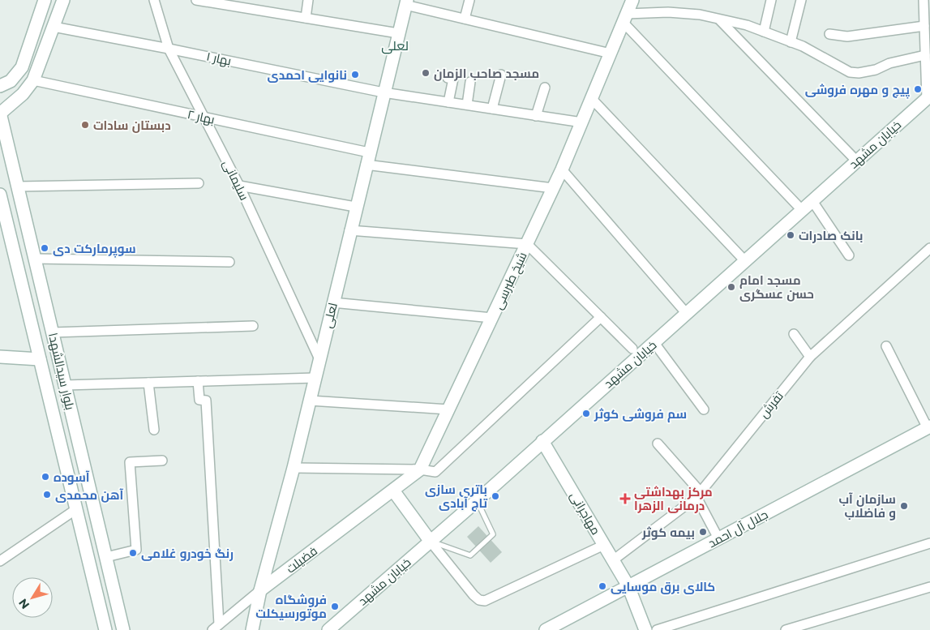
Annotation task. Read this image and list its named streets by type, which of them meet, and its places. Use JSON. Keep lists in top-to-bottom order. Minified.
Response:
{"streets":{"street":["بهار ۱","بهار ۲","خیابان مشهد","سلیمانی","شیخ طبرسی","لعلی","بلوار سیدالشهدا","تفرش","مهاجرانی","جلال آل احمد","فضیلت"]},"crossings":[["بهار ۱","سلیمانی"],["بهار ۱","شیخ طبرسی"],["بهار ۱","لعلی"],["بهار ۲","سلیمانی"],["بهار ۲","شیخ طبرسی"],["بهار ۲","لعلی"],["خیابان مشهد","مهاجرانی"],["سلیمانی","لعلی"],["شیخ طبرسی","فضیلت"],["لعلی","فضیلت"],["تفرش","مهاجرانی"],["مهاجرانی","جلال آل احمد"]],"districts":["لعلی"],"places":{"other":["مسجد صاحب الزمان","نانوایی احمدی","پیچ و مهره فروشی","دبستان سادات","بانک صادرات","سوپرمارکت دی","مسجد امام حسن عسگری","سم فروشی کوثر","آسوده","آهن محمدی","باتری سازی تاج آبادی","سازمان آب و فاضلاب","بیمه کوثر","رنگ خودرو غلامی","کالای برق موسایی","فروشگاه موتورسیکلت"],"health":["مرکز بهداشتی درمانی الزهرا"]},"north":"bottom left"}
